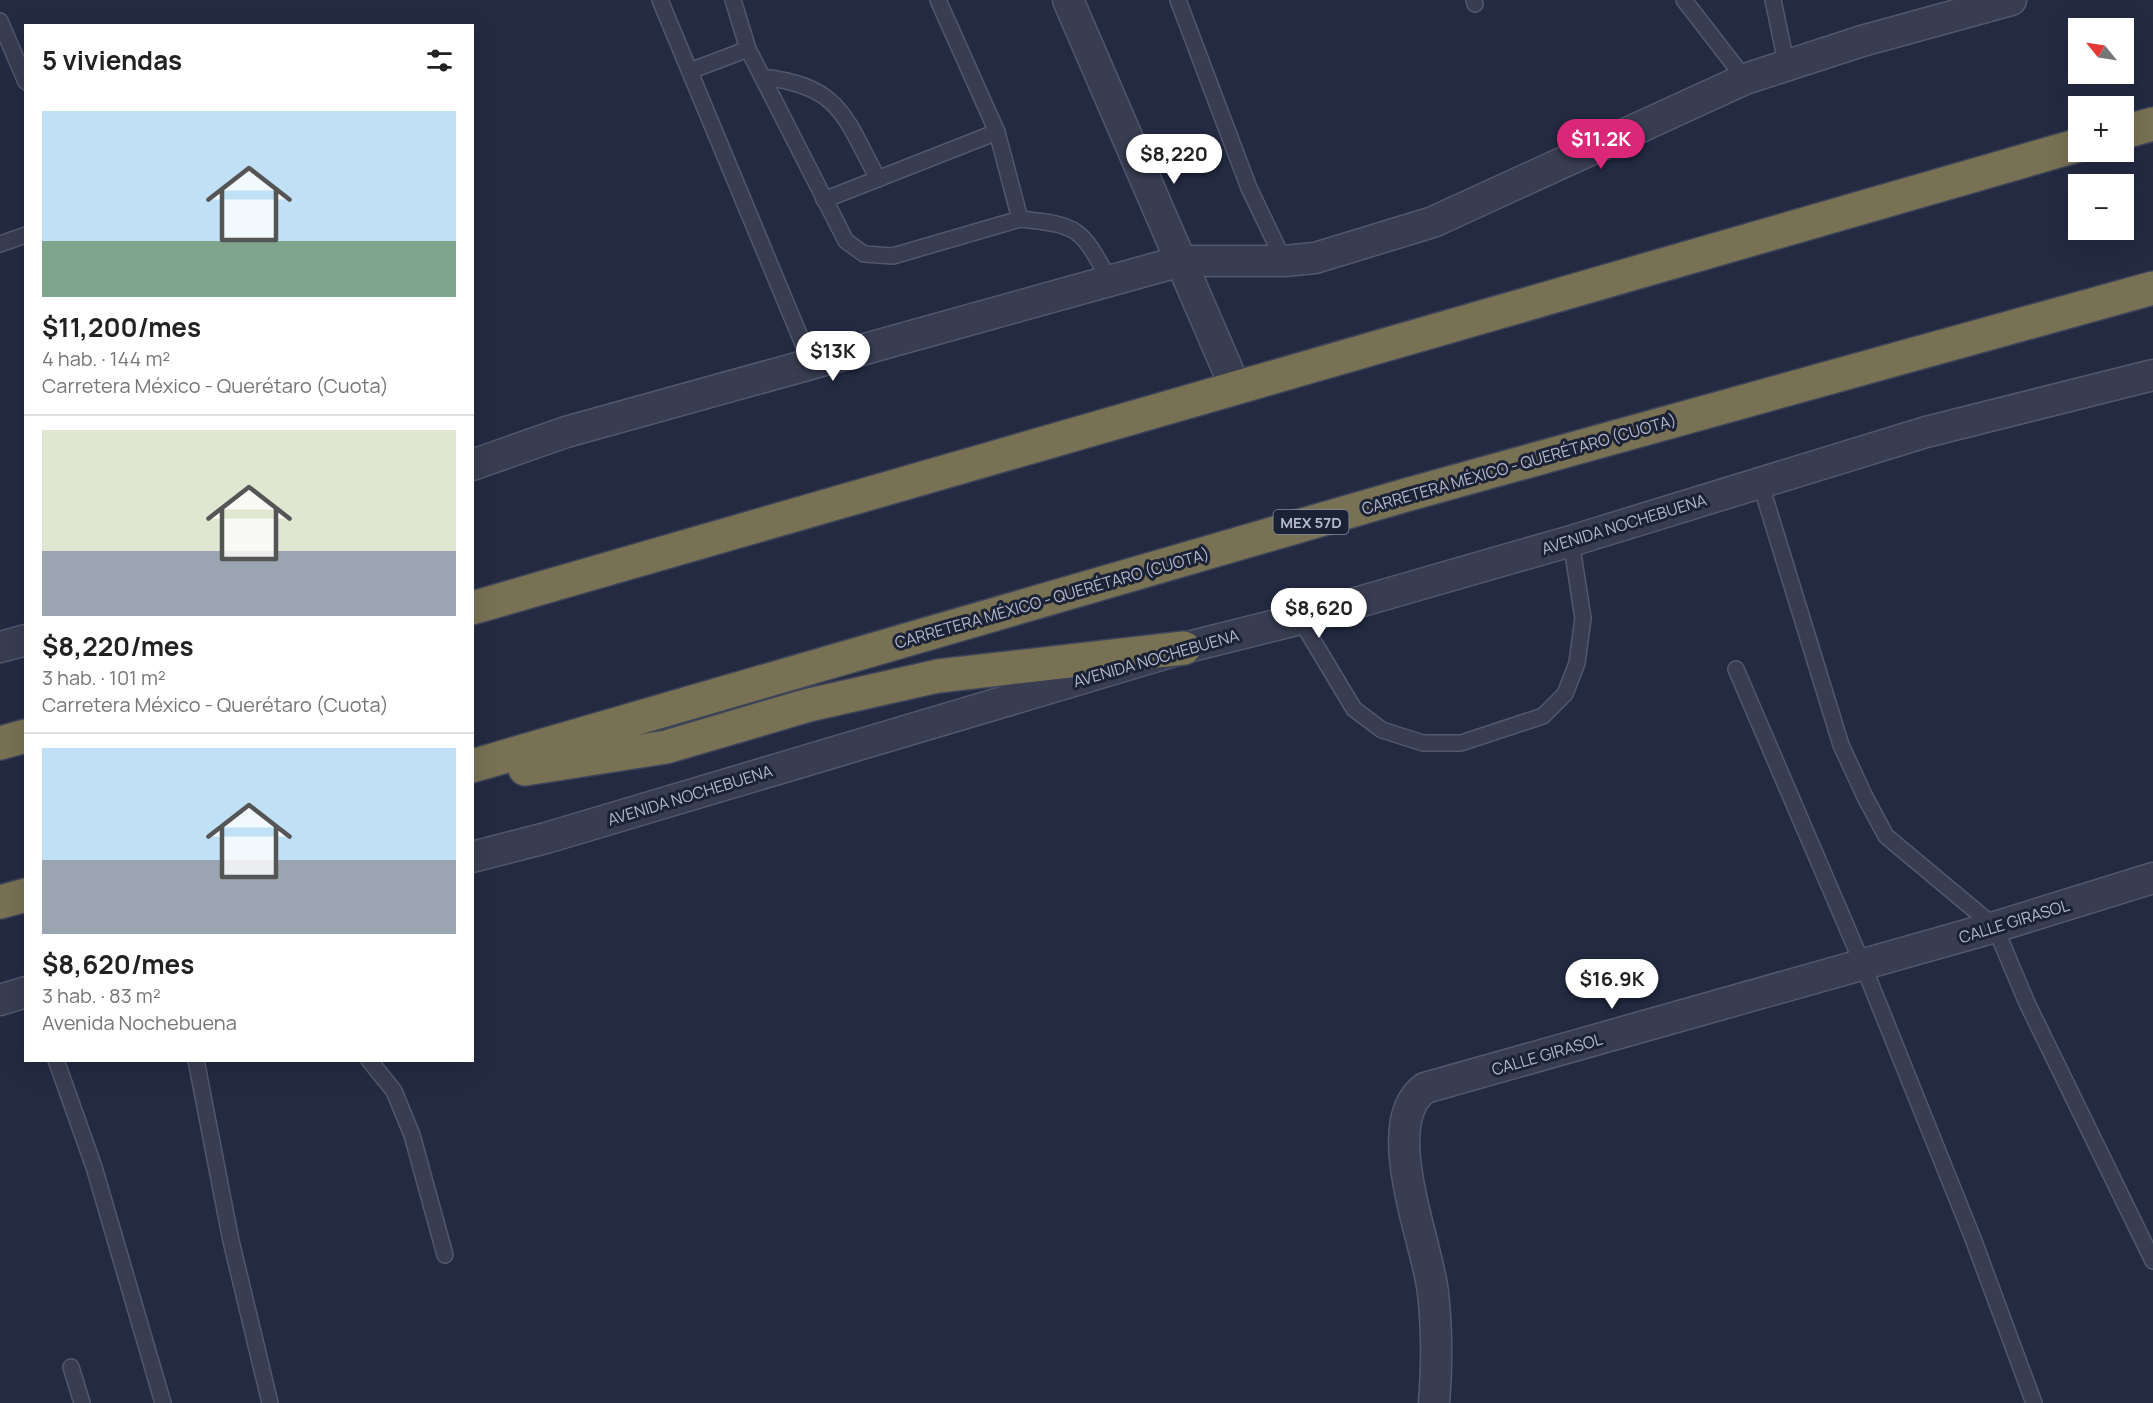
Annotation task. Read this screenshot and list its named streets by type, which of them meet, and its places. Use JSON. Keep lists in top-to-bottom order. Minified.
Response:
{"streets":{"highway":["CARRETERA MÉXICO - QUERÉTARO (CUOTA)","MEX 57D"],"street":["AVENIDA NOCHEBUENA","CALLE GIRASOL"]},"north":"top left","page":{"map_buttons":["+","−"],"heading":"5 viviendas","list":[{"name":"$11,200/mes","note":"4 hab. · 144 m² · Carretera México - Querétaro (Cuota)"},{"name":"$8,220/mes","note":"3 hab. · 101 m² · Carretera México - Querétaro (Cuota)"},{"name":"$8,620/mes","note":"3 hab. · 83 m² · Avenida Nochebuena"}],"price":["$11.2K","$8,220","$13K","$8,620","$16.9K"]}}
